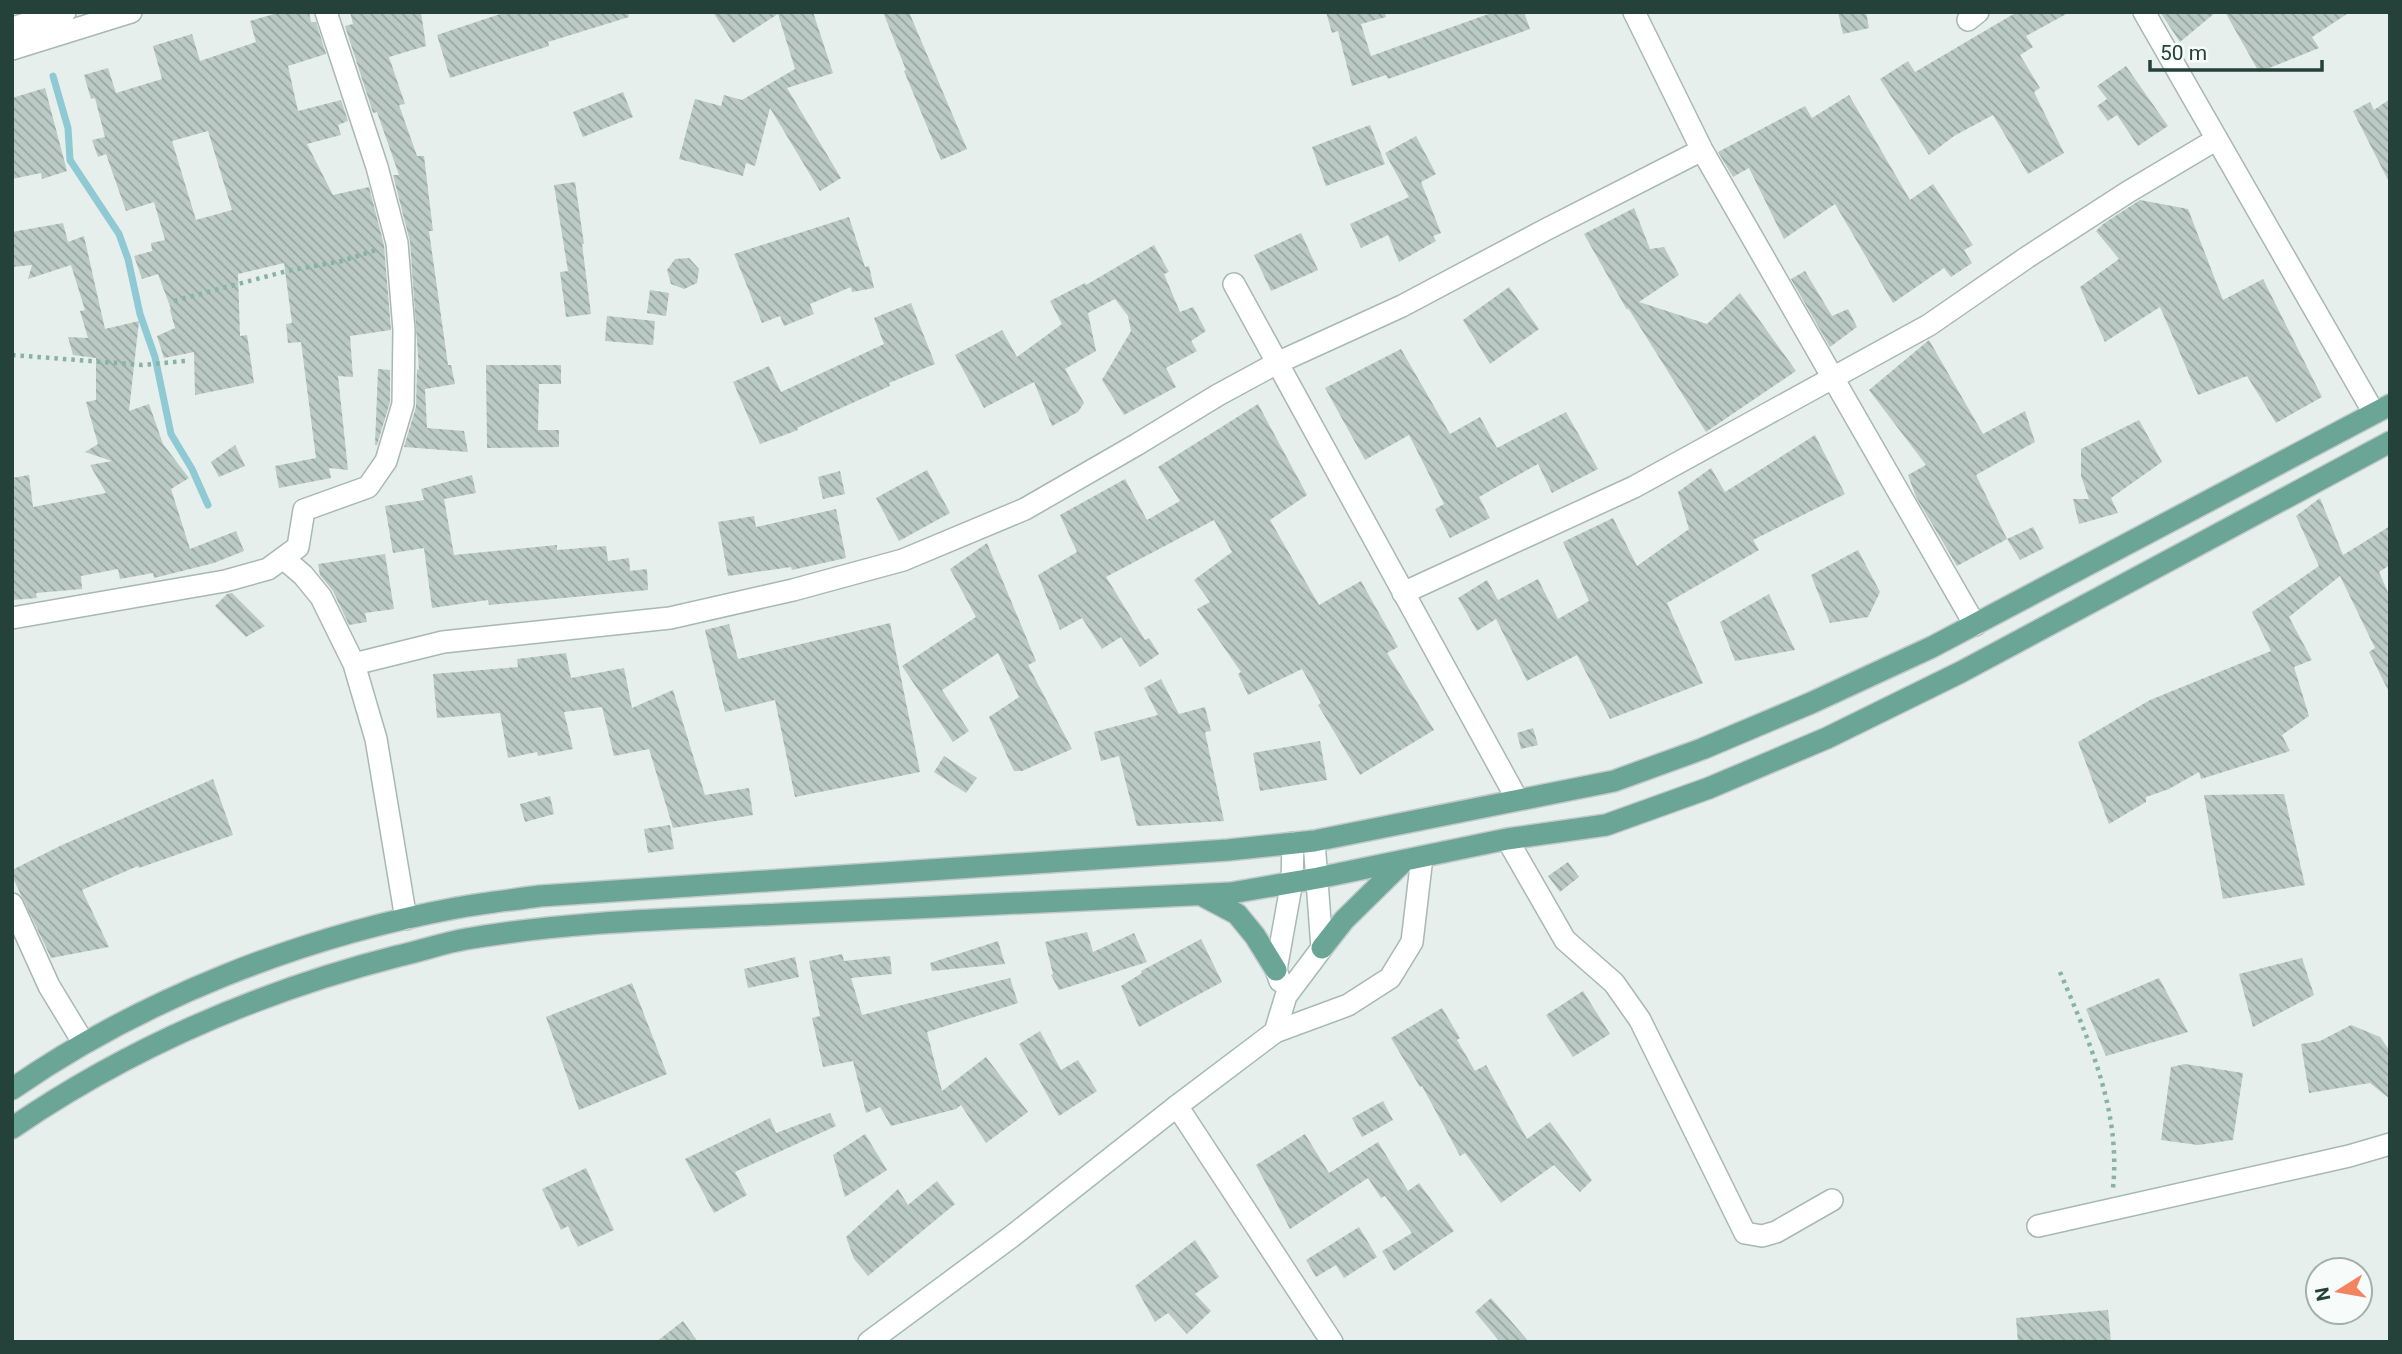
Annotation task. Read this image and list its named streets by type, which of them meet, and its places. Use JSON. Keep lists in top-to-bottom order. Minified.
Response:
{"scale_bar":"50 m","north":"left"}
